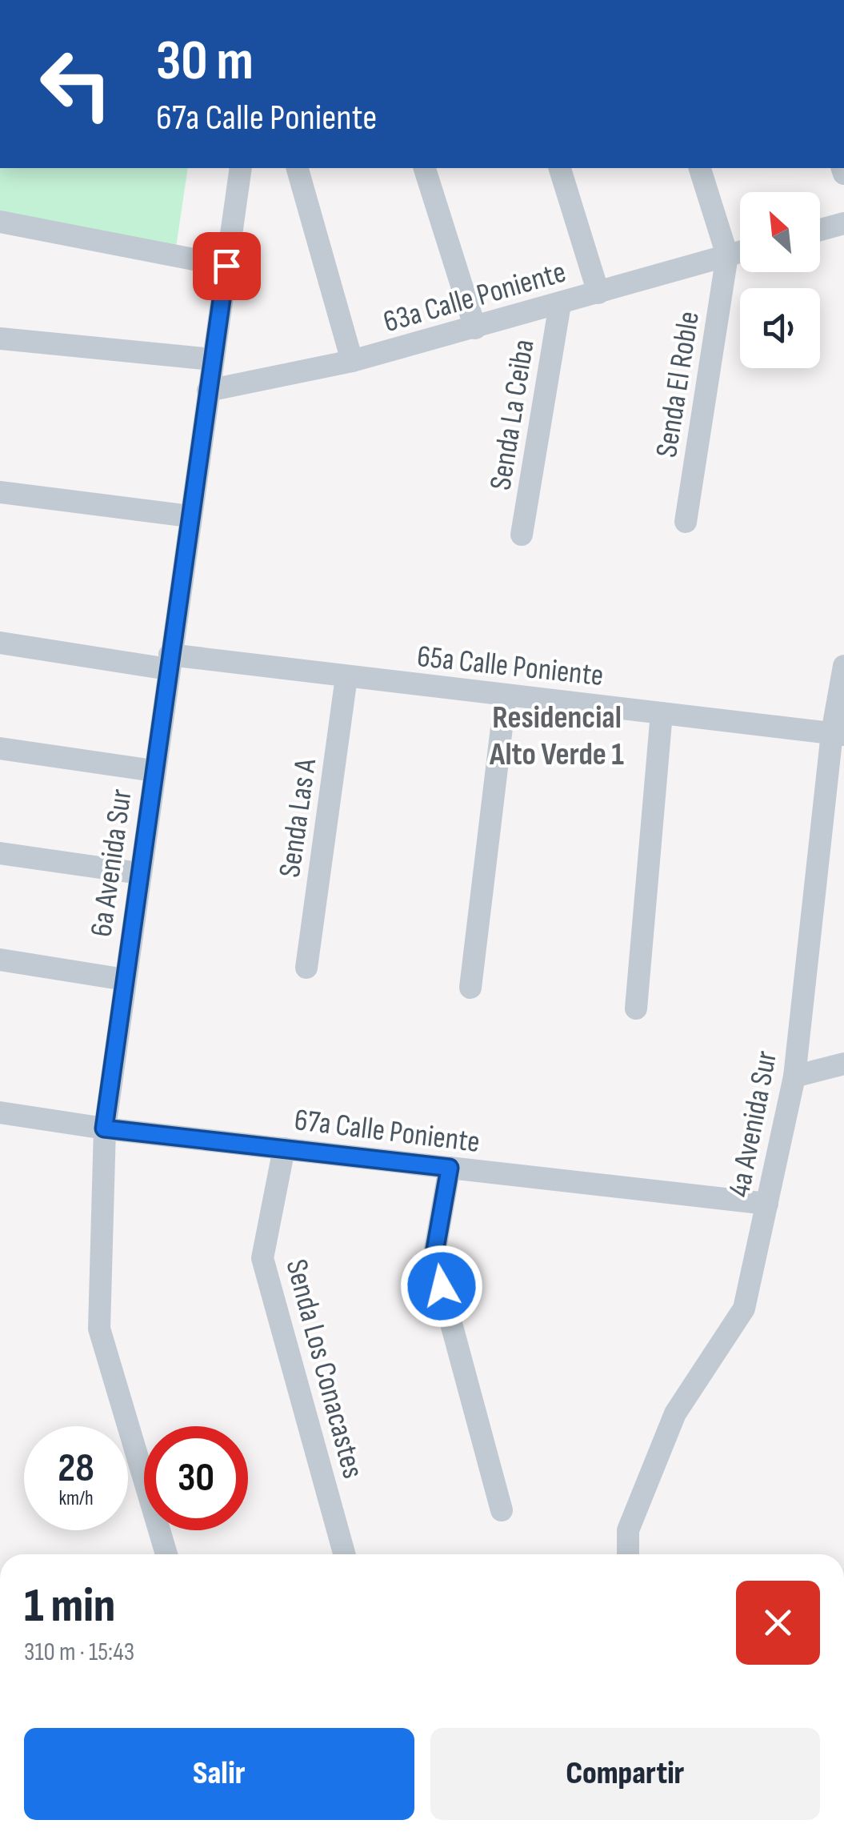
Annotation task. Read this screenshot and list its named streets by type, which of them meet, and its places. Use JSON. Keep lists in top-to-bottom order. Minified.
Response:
{"streets":{"street":["63a Calle Poniente","Senda El Roble","Senda La Ceiba","65a Calle Poniente","Senda Las A","6a Avenida Sur","4a Avenida Sur","67a Calle Poniente","Senda Los Conacastes"]},"crossings":[["63a Calle Poniente","Senda El Roble"],["63a Calle Poniente","Senda La Ceiba"],["63a Calle Poniente","6a Avenida Sur"],["65a Calle Poniente","Senda Las A"],["65a Calle Poniente","6a Avenida Sur"],["65a Calle Poniente","4a Avenida Sur"],["6a Avenida Sur","67a Calle Poniente"],["4a Avenida Sur","67a Calle Poniente"],["67a Calle Poniente","Senda Los Conacastes"]],"districts":["Residencial Alto Verde 1"],"north":"top left","page":{"turn":["30 m","67a Calle Poniente"],"speed":"28 km/h","limit":"30","heading":["1 min","310 m · 15:43"],"buttons":["Salir","Compartir"]}}
